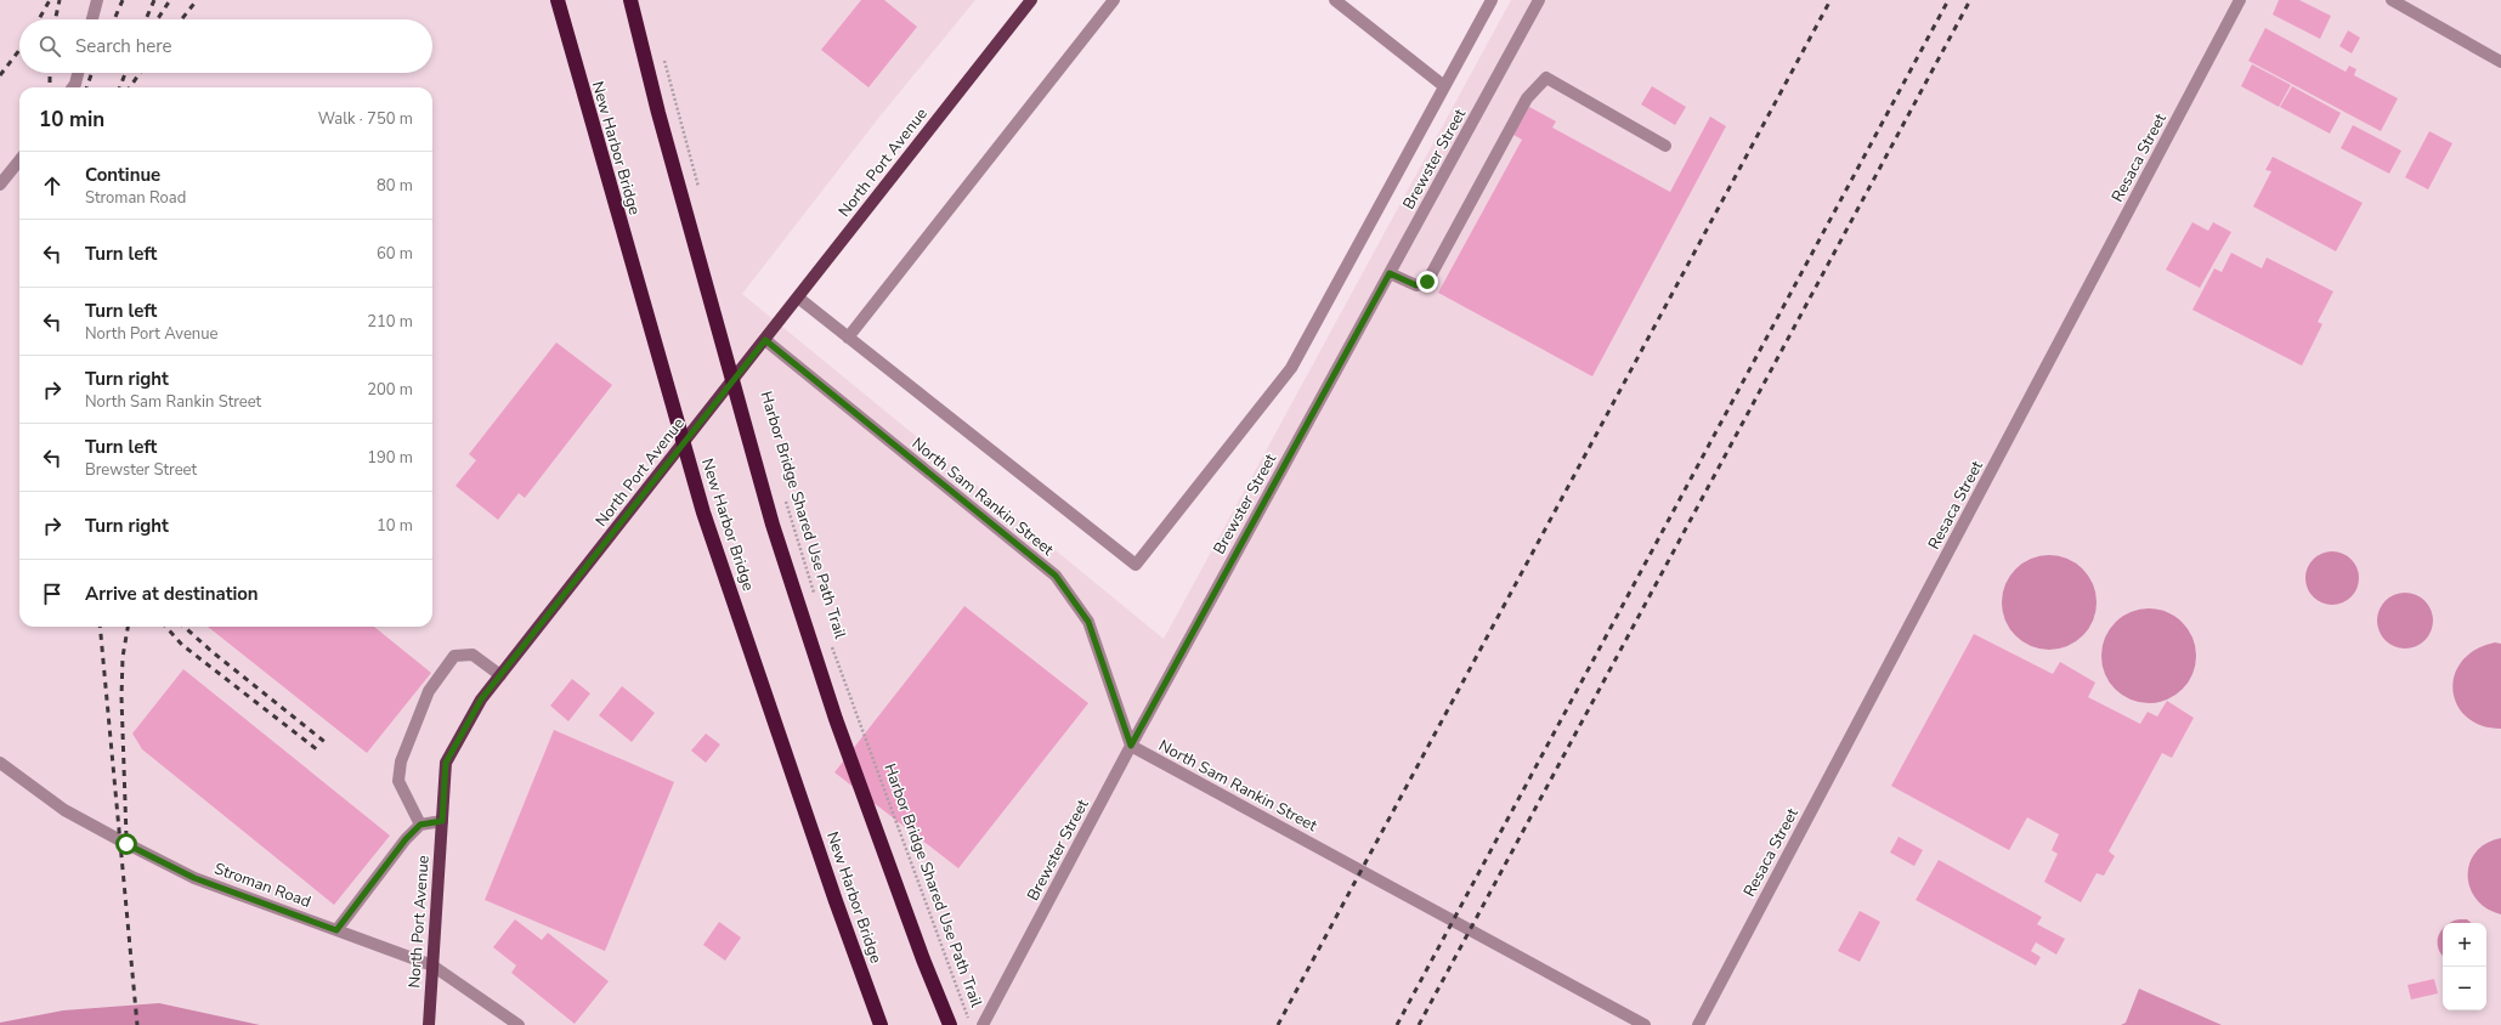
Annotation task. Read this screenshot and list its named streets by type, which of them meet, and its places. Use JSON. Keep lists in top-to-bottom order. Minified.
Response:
{"streets":{"highway":["New Harbor Bridge"],"main road":["North Port Avenue"],"street":["Resaca Street","Brewster Street","North Sam Rankin Street","Stroman Road"],"path":["Harbor Bridge Shared Use Path Trail"]},"crossings":[["Brewster Street","North Sam Rankin Street"],["North Port Avenue","North Sam Rankin Street"],["North Port Avenue","Stroman Road"]],"page":{"search":"Search here","heading":["10 min","Walk · 750 m"],"list":[["Continue","Stroman Road","80 m"],["Turn left","60 m"],["Turn left","North Port Avenue","210 m"],["Turn right","North Sam Rankin Street","200 m"],["Turn left","Brewster Street","190 m"],["Turn right","10 m"],"Arrive at destination"],"map_buttons":["+","−"]}}
